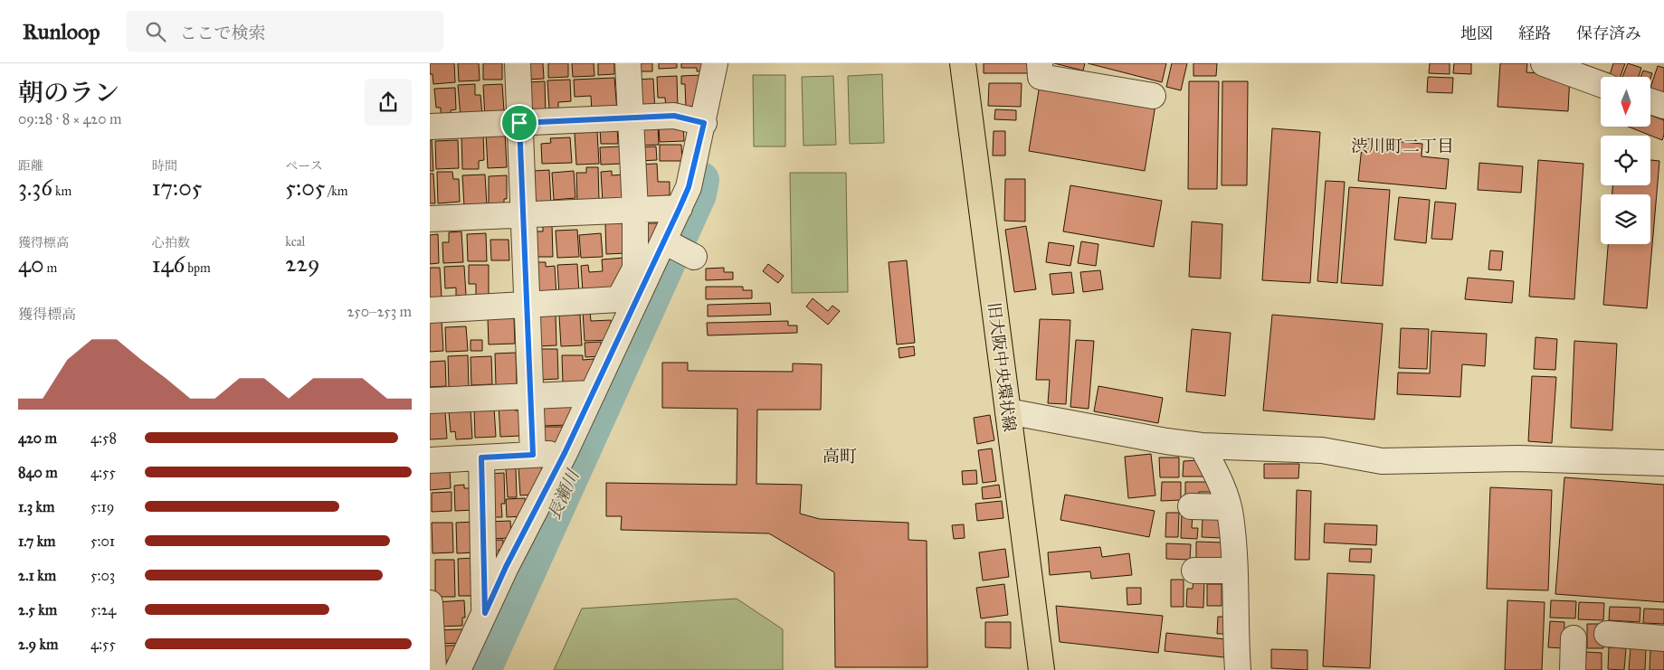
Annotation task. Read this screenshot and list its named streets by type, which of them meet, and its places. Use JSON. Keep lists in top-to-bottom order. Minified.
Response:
{"streets":{"main road":["旧大阪中央環状線"]},"districts":["渋川町二丁目","高町"],"water":["長瀬川"],"north":"bottom","page":{"header":"Runloop","search":"ここで検索","nav":["地図","経路","保存済み"],"heading":["朝のラン","09:28 · 8 × 420 m"],"stats":[["距離","3.36 km"],["時間","17:05"],["ペース","5:05 /km"],["獲得標高","40 m"],["心拍数","146 bpm"],["kcal","229"]],"chart":["獲得標高","250–253 m"],"list":[{"name":"420 m","note":"4:58"},{"name":"840 m","note":"4:55"},{"name":"1.3 km","note":"5:19"},{"name":"1.7 km","note":"5:01"},{"name":"2.1 km","note":"5:03"},{"name":"2.5 km","note":"5:24"},{"name":"2.9 km","note":"4:55"}]}}
